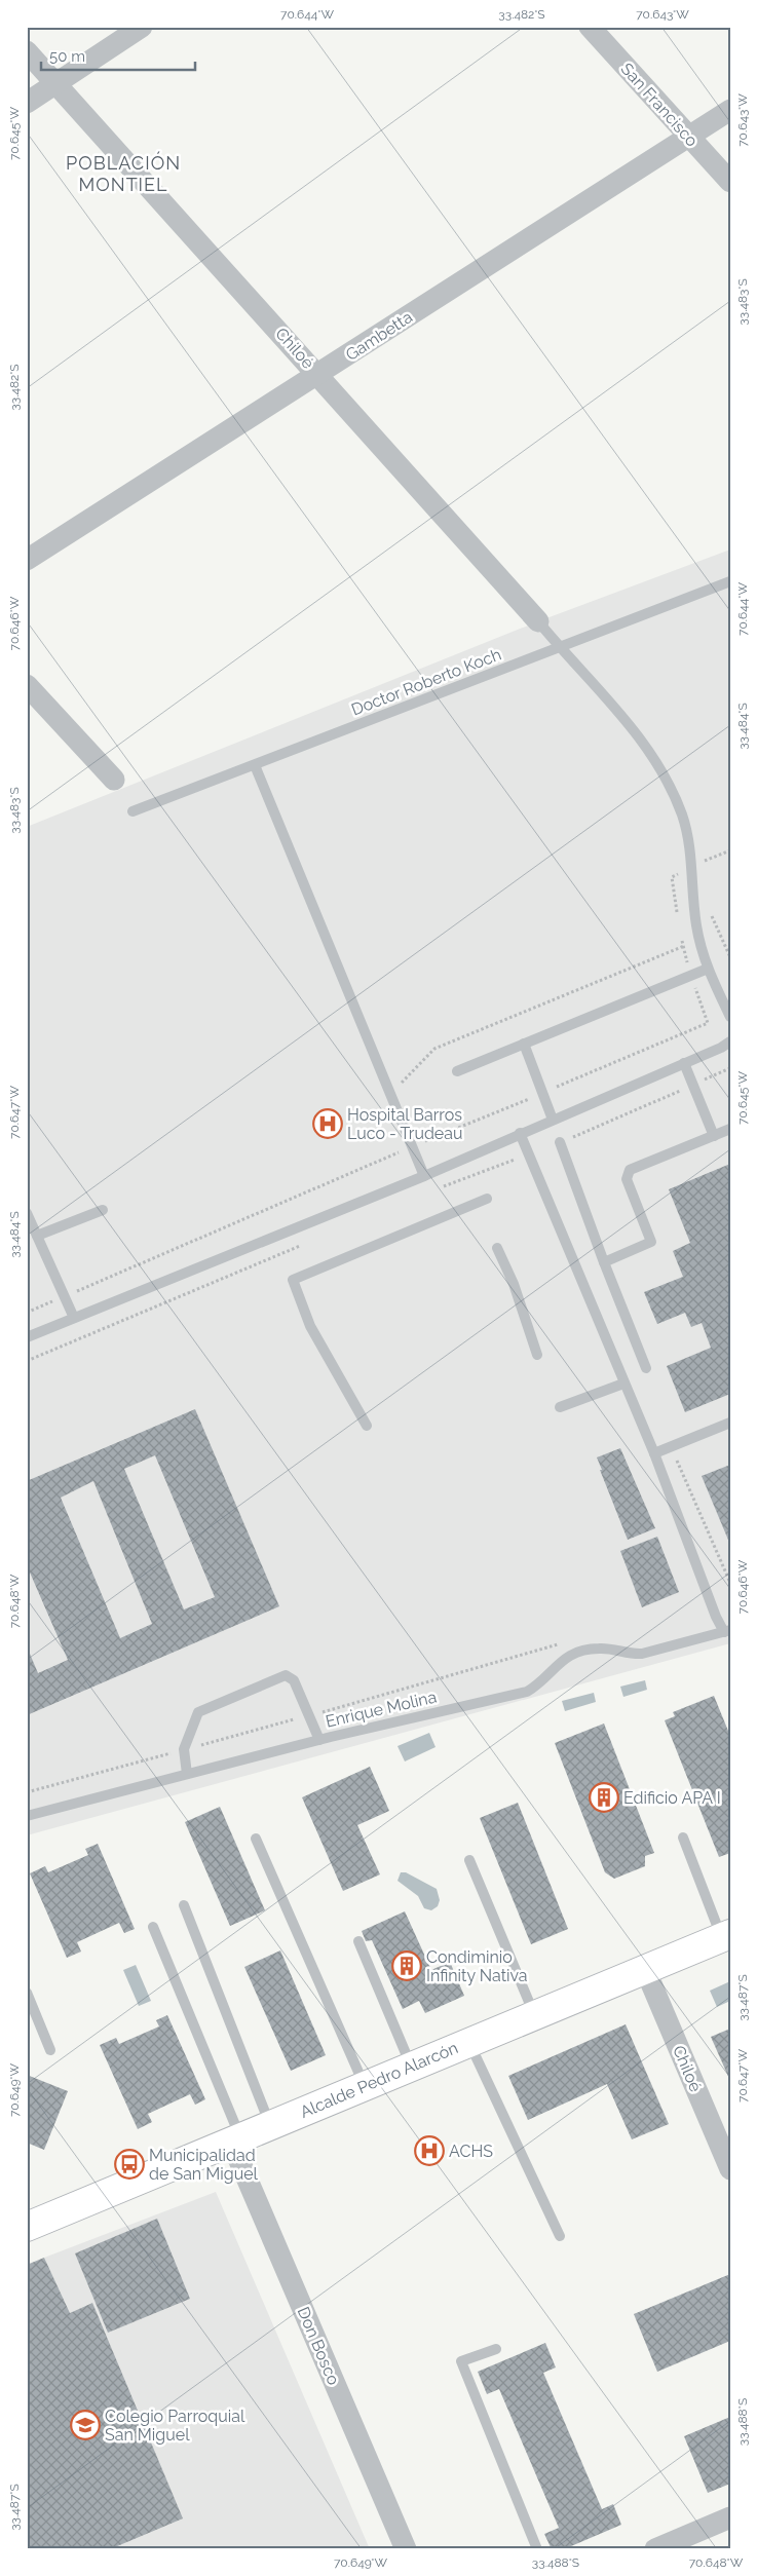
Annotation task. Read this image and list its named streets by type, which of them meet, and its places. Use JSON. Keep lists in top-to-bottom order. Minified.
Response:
{"streets":{"street":["San Francisco","Gambetta","Chiloé","Alcalde Pedro Alarcón","Don Bosco"],"lane":["Doctor Roberto Koch","Enrique Molina"]},"crossings":[["San Francisco","Gambetta"],["Gambetta","Chiloé"],["Chiloé","Doctor Roberto Koch"],["Chiloé","Alcalde Pedro Alarcón"],["Alcalde Pedro Alarcón","Don Bosco"]],"districts":["POBLACIÓN MONTIEL"],"places":{"hospital":["Hospital Barros Luco - Trudeau","ACHS"],"building":["Edificio APA I","Condiminio Infinity Nativa"],"bus stop":["Municipalidad de San Miguel"],"school or university":["Colegio Parroquial San Miguel"]},"scale_bar":"50 m","coordinates":["70.644°W","33.482°S","70.643°W","70.645°W","33.483°S","70.646°W","33.484°S","70.647°W","70.648°W","33.487°S","70.649°W","33.488°S"]}
